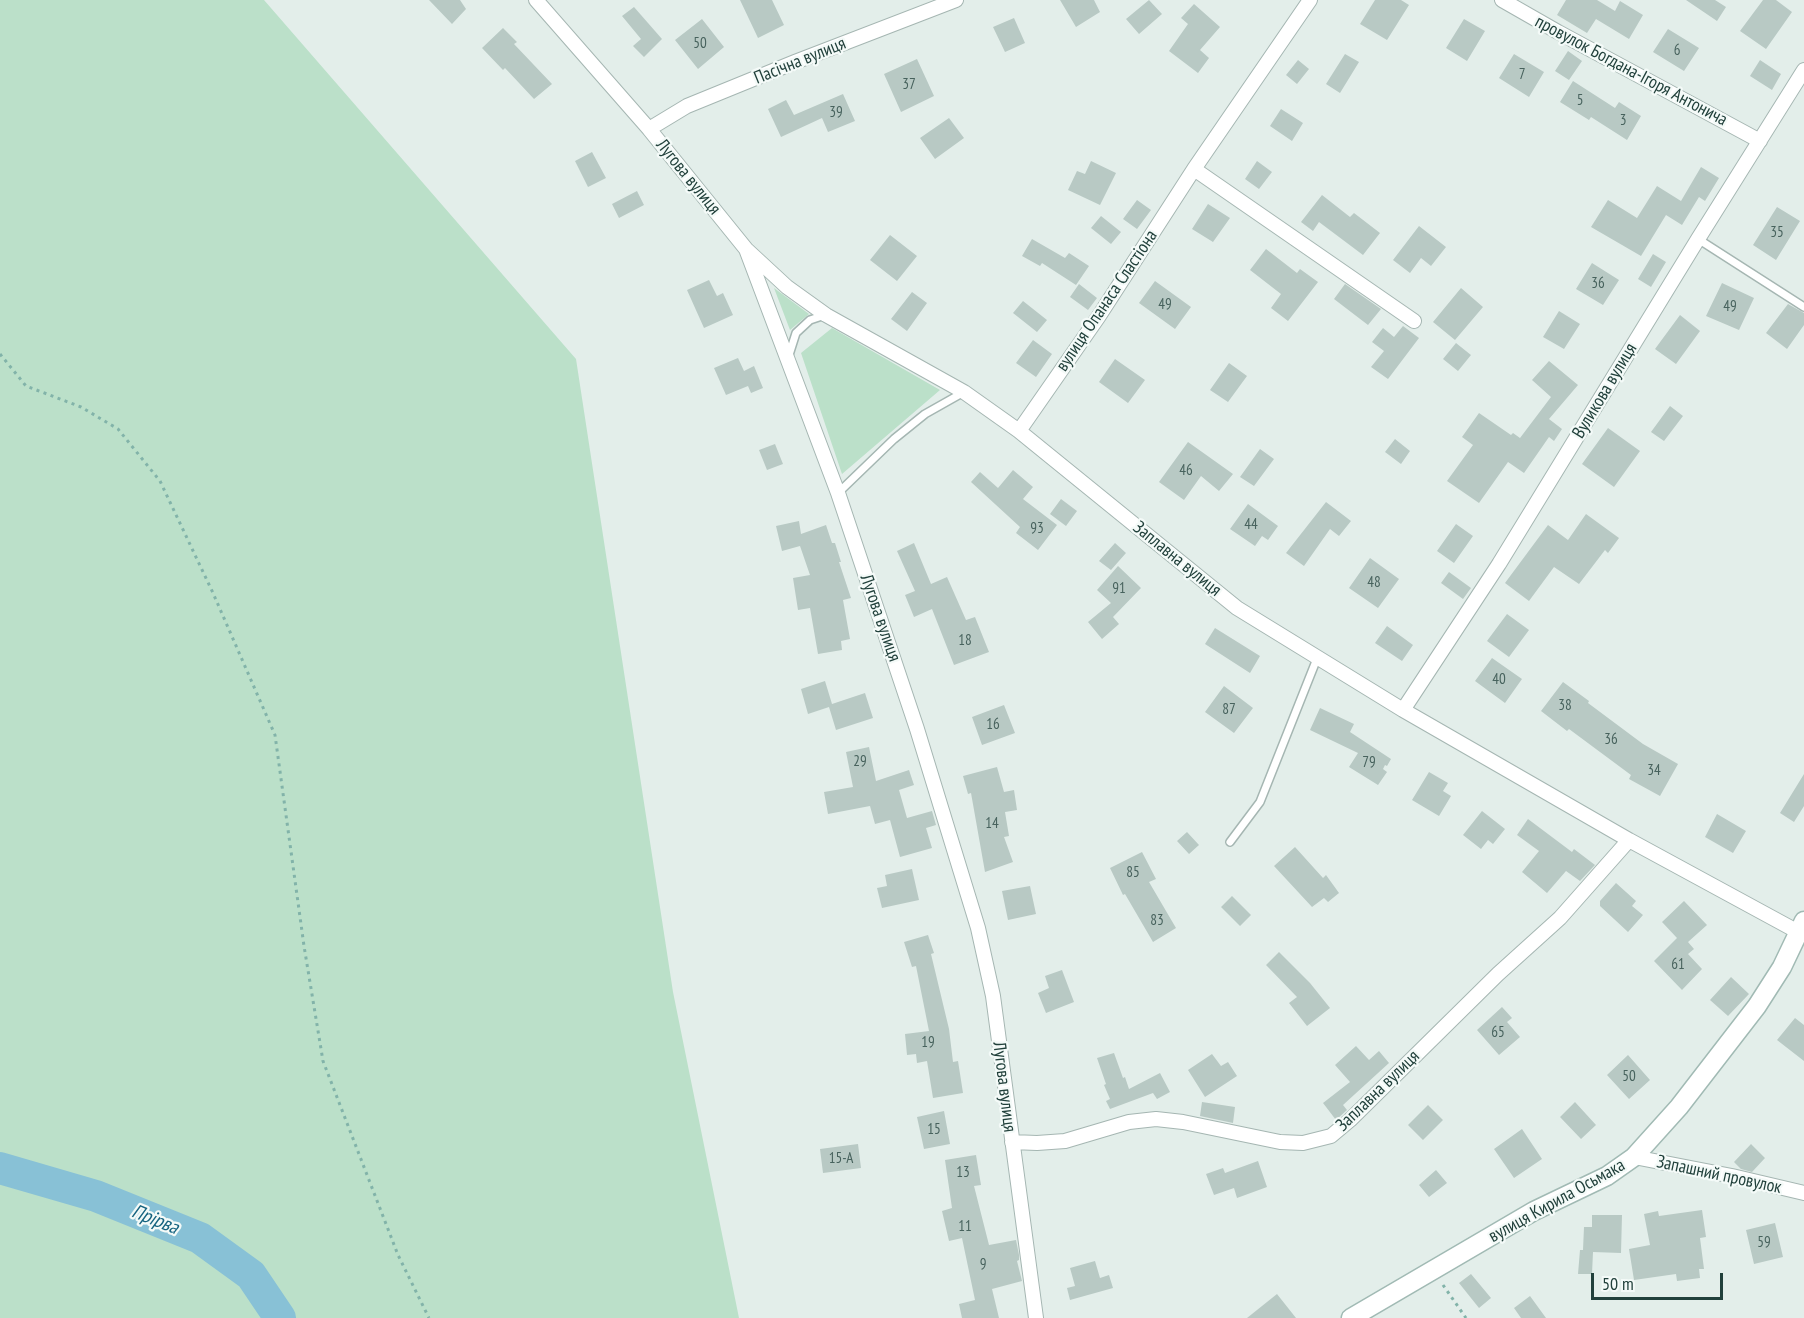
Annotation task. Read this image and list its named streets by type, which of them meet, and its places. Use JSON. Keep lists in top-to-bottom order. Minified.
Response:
{"streets":{"street":["Пасічна вулиця","провулок Богдана-Ігоря Антонича","Лугова вулиця","вулиця Опанаса Сластіона","Вуликова вулиця","Заплавна вулиця","Запашний провулок","вулиця Кирила Осьмака"]},"crossings":[["Пасічна вулиця","Лугова вулиця"],["провулок Богдана-Ігоря Антонича","Вуликова вулиця"],["Лугова вулиця","Заплавна вулиця"],["вулиця Опанаса Сластіона","Заплавна вулиця"],["Вуликова вулиця","Заплавна вулиця"],["Заплавна вулиця","вулиця Кирила Осьмака"],["Запашний провулок","вулиця Кирила Осьмака"]],"water":["Прірва"],"house_numbers":["50","6","7","37","5","39","3","35","36","49","49","46","44","93","48","91","18","40","38","87","16","36","29","79","34","14","85","83","61","65","19","50","15","15-А","13","11","59","9"],"scale_bar":"50 m"}
